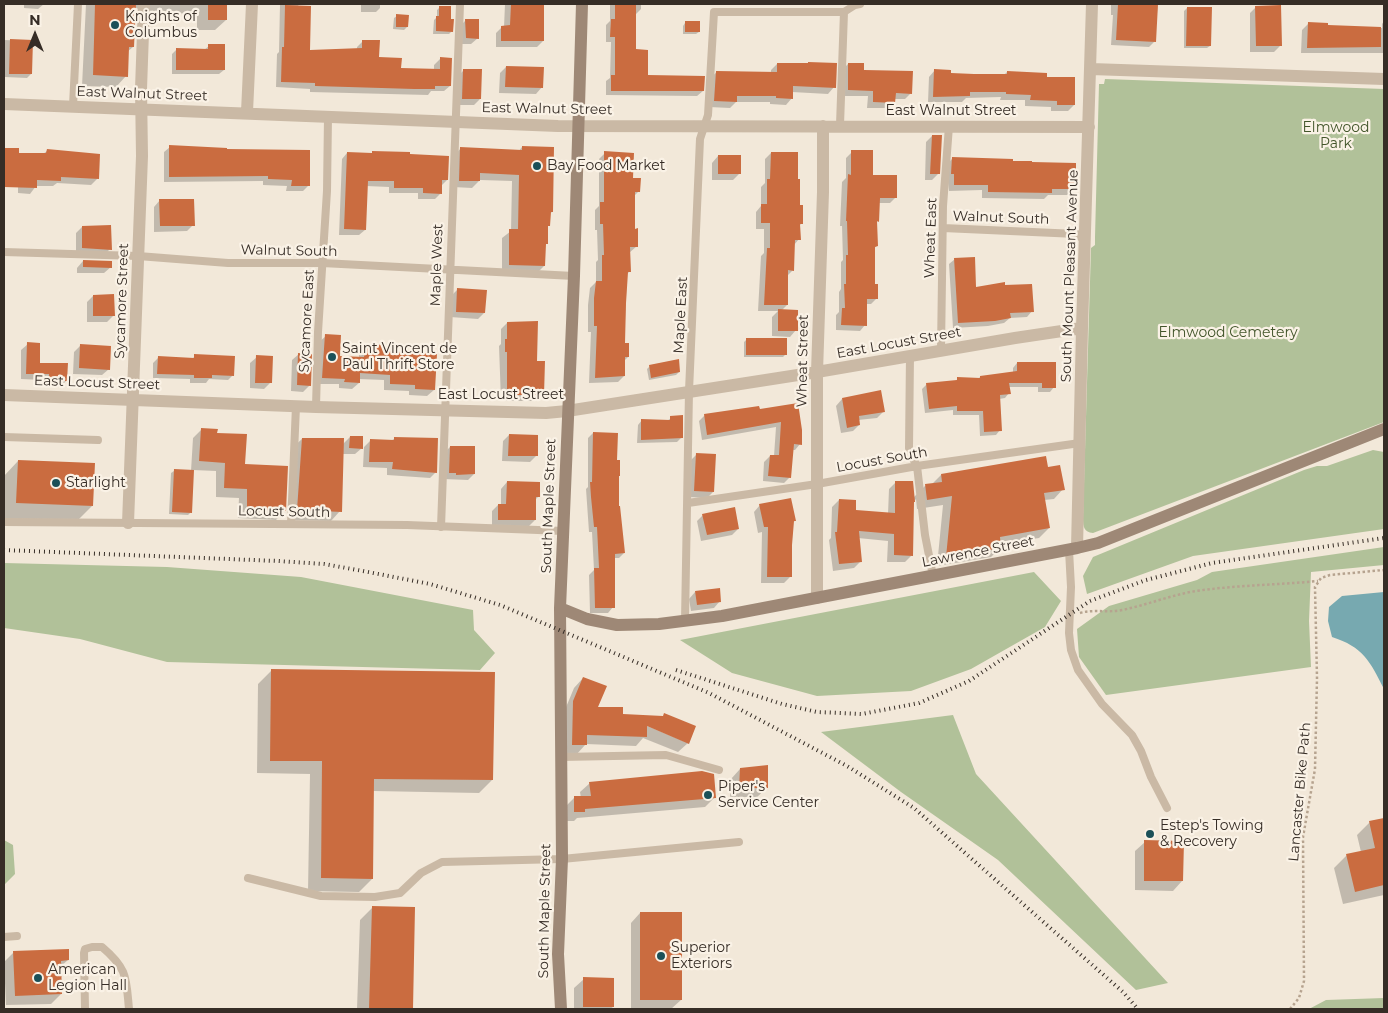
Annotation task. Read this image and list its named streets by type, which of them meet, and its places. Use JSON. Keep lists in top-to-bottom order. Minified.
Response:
{"streets":{"street":["East Walnut Street","South Mount Pleasant Avenue","Sycamore Street","East Locust Street","Wheat Street","South Maple Street","Lawrence Street"],"lane":["Walnut South","Wheat East","Maple West","Maple East","Sycamore East","Locust South"],"path":["Lancaster Bike Path"]},"crossings":[["East Walnut Street","Wheat East"],["East Walnut Street","Maple West"],["East Walnut Street","South Mount Pleasant Avenue"],["East Walnut Street","Sycamore Street"],["East Walnut Street","Maple East"],["East Walnut Street","Sycamore East"],["East Walnut Street","Wheat Street"],["East Walnut Street","South Maple Street"],["Walnut South","Wheat East"],["Walnut South","Maple West"],["Walnut South","South Mount Pleasant Avenue"],["Walnut South","Sycamore Street"],["Walnut South","Sycamore East"],["Walnut South","South Maple Street"],["Wheat East","East Locust Street"],["Maple West","East Locust Street"],["Maple West","Locust South"],["South Mount Pleasant Avenue","East Locust Street"],["South Mount Pleasant Avenue","Locust South"],["South Mount Pleasant Avenue","Lawrence Street"],["Sycamore Street","East Locust Street"],["Sycamore Street","Locust South"],["Maple East","East Locust Street"],["Maple East","Locust South"],["Maple East","Lawrence Street"],["Sycamore East","East Locust Street"],["East Locust Street","Wheat Street"],["East Locust Street","South Maple Street"],["Wheat Street","Locust South"],["Wheat Street","Lawrence Street"],["Locust South","South Maple Street"],["South Maple Street","Lawrence Street"]],"parks":["Elmwood Park","Elmwood Cemetery"],"places":["Knights of Columbus","Bay Food Market","Saint Vincent de Paul Thrift Store","Starlight","Piper's Service Center","Estep's Towing & Recovery","Superior Exteriors","American Legion Hall"],"north":"top"}
